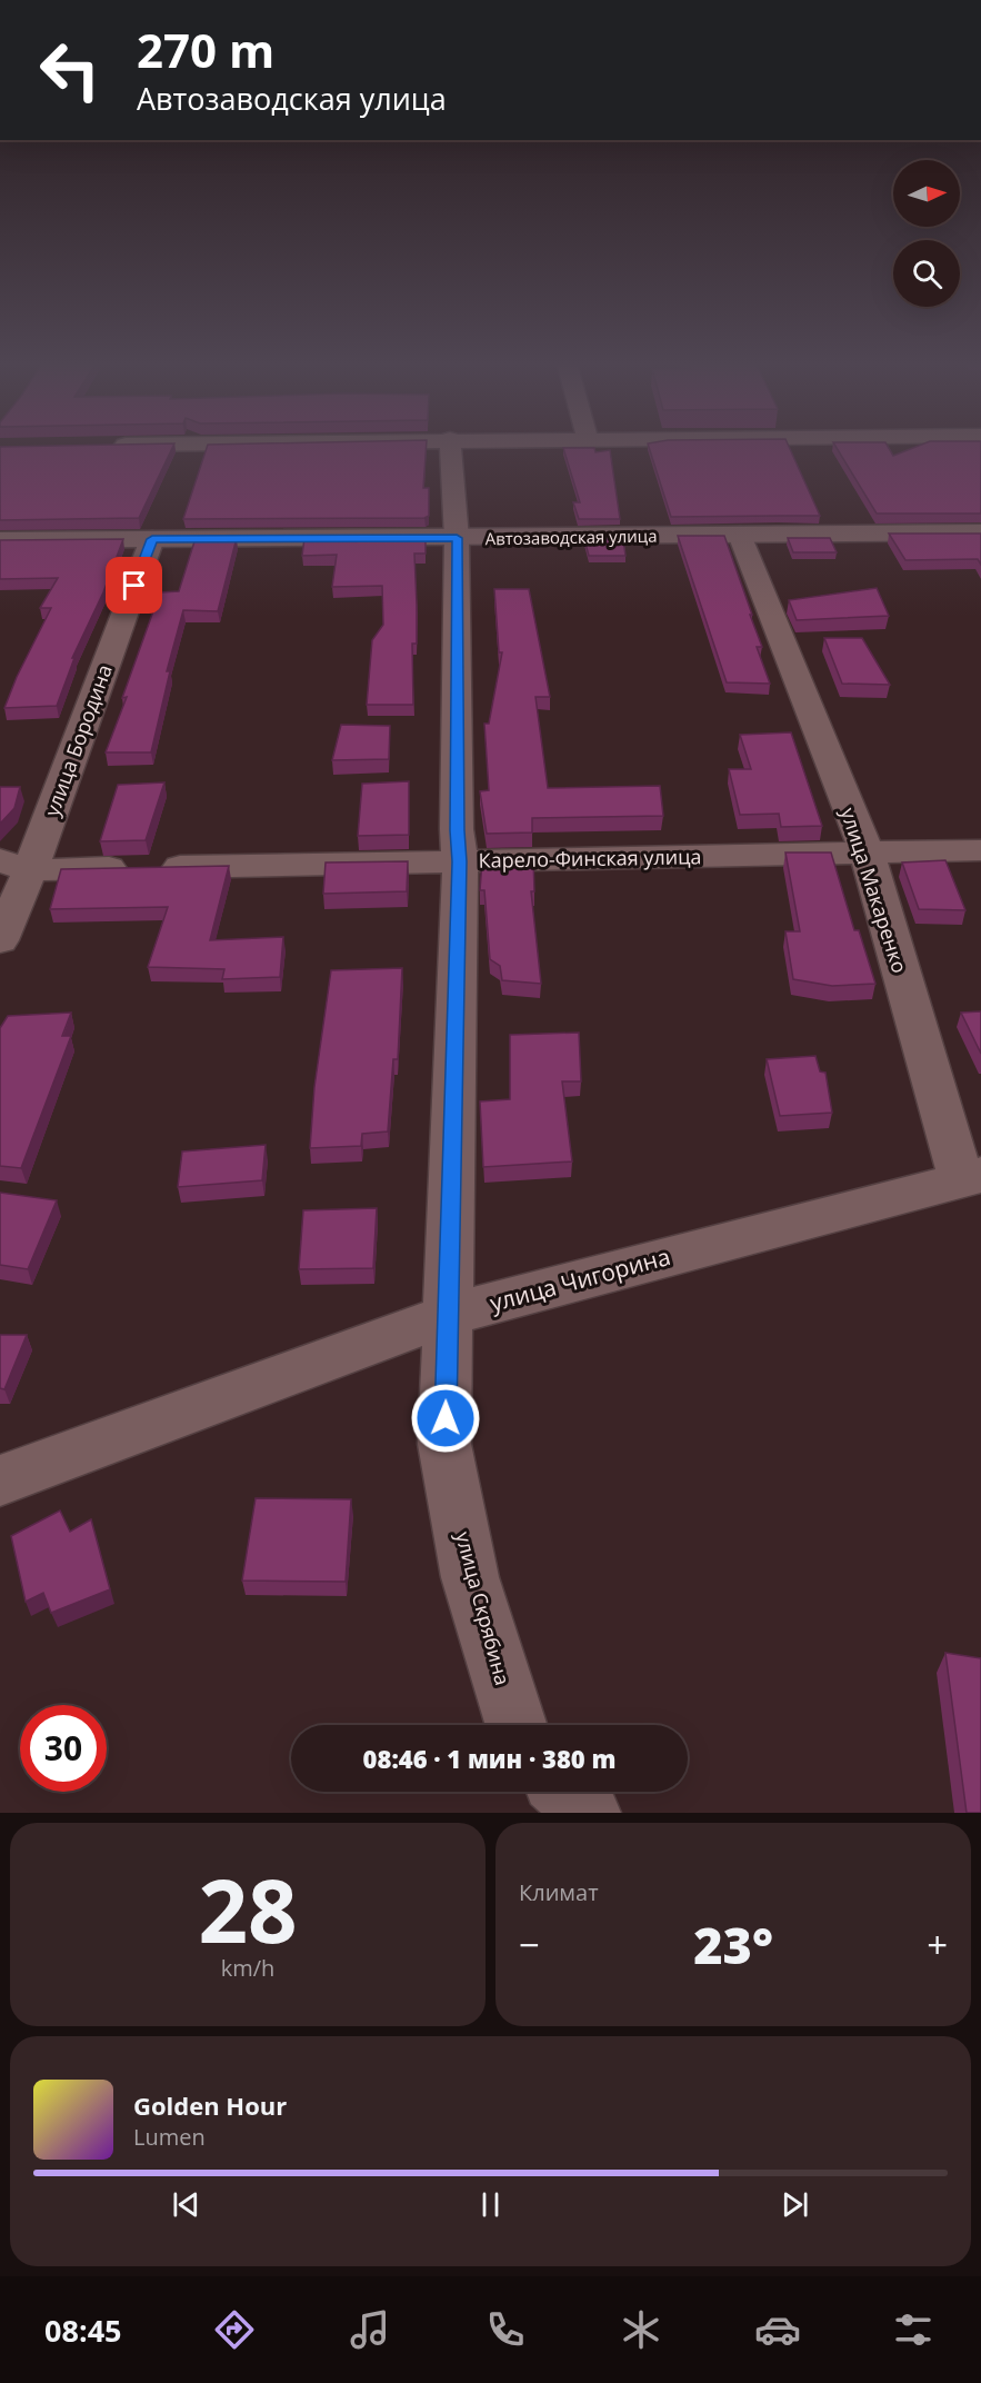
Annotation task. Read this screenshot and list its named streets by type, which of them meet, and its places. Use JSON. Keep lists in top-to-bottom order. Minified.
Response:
{"streets":{"street":["Автозаводская улица","улица Бородина","Карело-Финская улица","улица Макаренко","улица Чигорина","улица Скрябина"]},"crossings":[["Автозаводская улица","улица Бородина"],["Автозаводская улица","улица Макаренко"],["Автозаводская улица","улица Скрябина"],["улица Бородина","Карело-Финская улица"],["Карело-Финская улица","улица Макаренко"],["Карело-Финская улица","улица Скрябина"],["улица Макаренко","улица Чигорина"],["улица Чигорина","улица Скрябина"]],"north":"right","page":{"turn":["270 m","Автозаводская улица"],"limit":"30","trip":"08:46 · 1 мин · 380 m","tile":[["28","km/h"],"Климат"],"heat":["−","23°","+"],"song":["Golden Hour","Lumen"],"tabs":"08:45"}}
